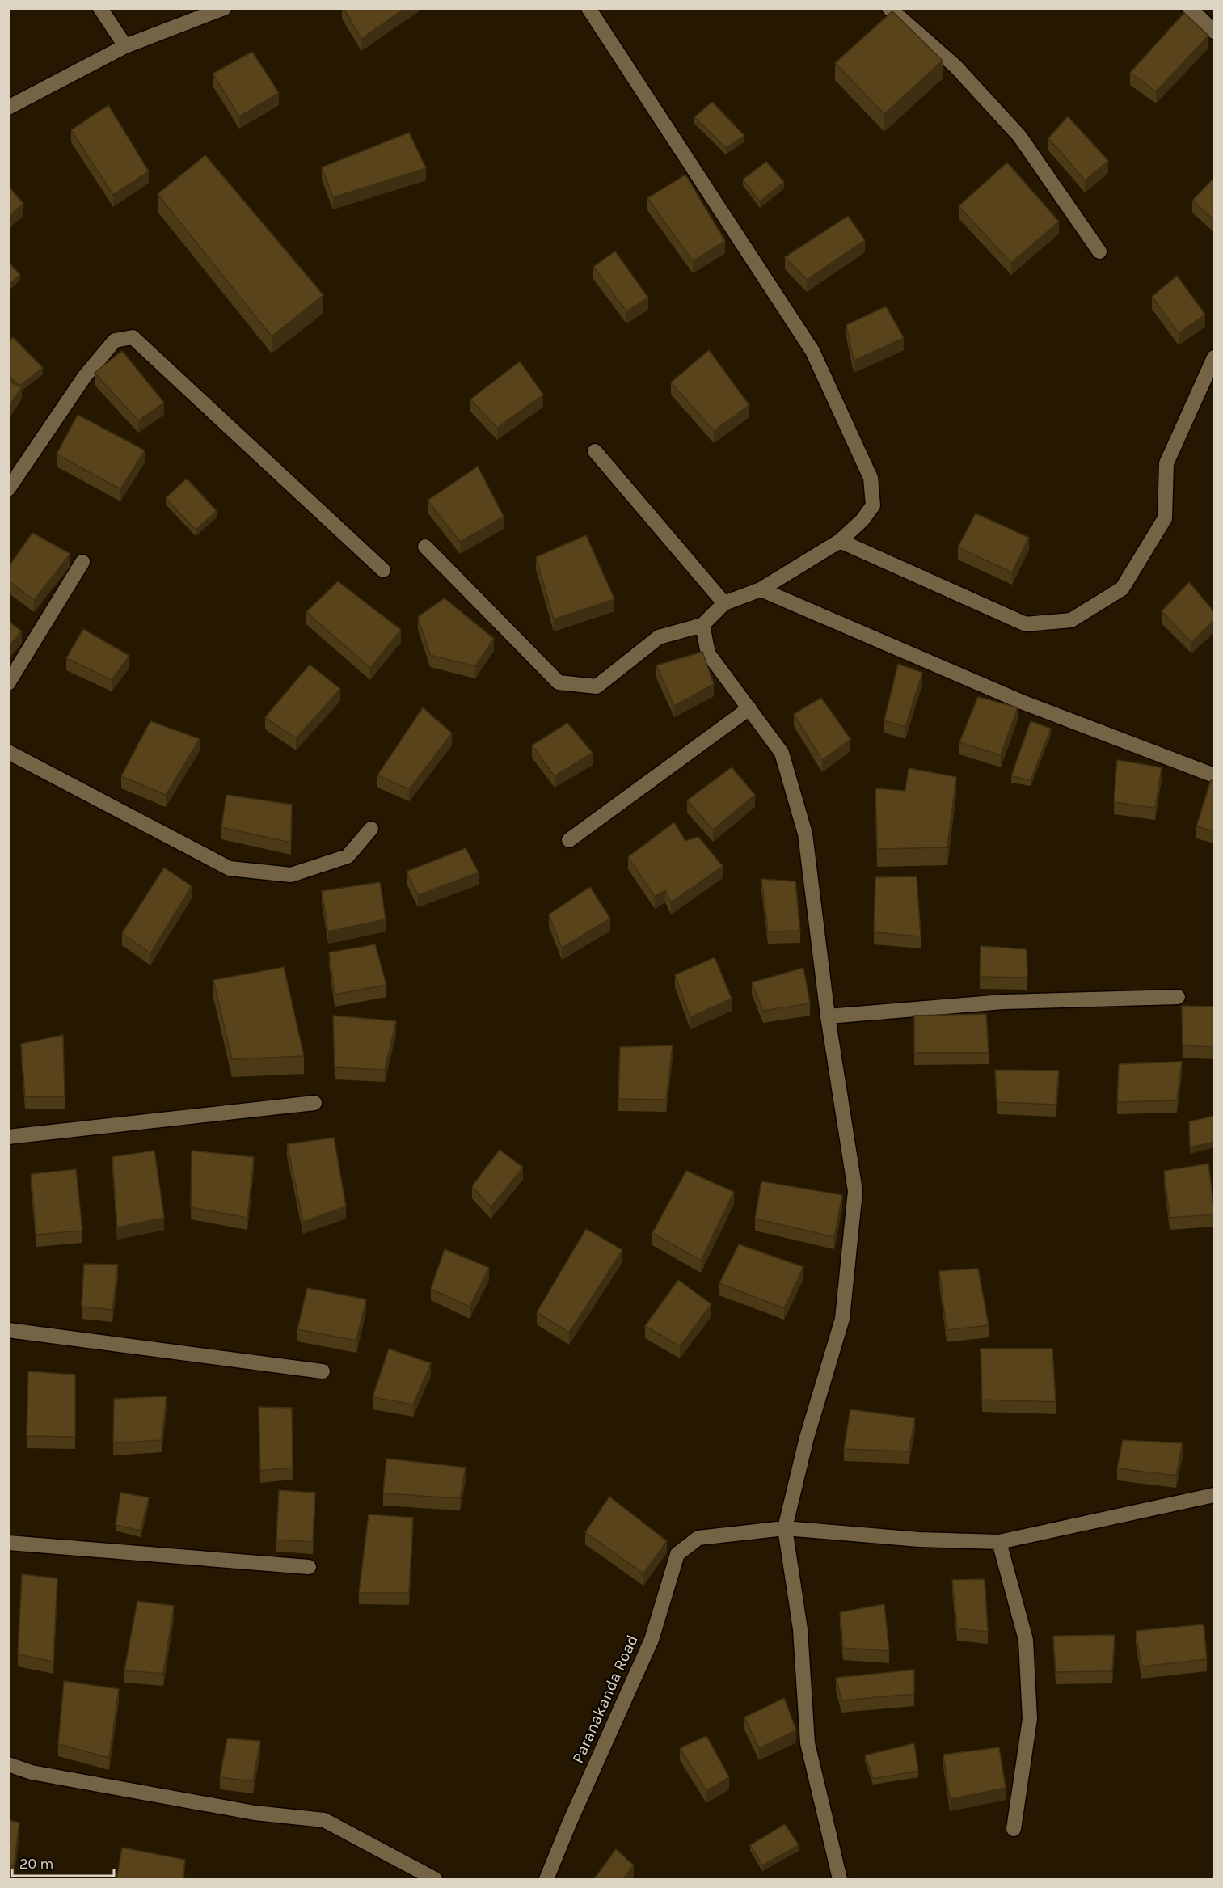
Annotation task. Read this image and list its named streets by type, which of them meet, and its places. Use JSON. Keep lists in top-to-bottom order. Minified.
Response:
{"streets":{"street":["Paranakanda Road"]},"scale_bar":"20 m"}
